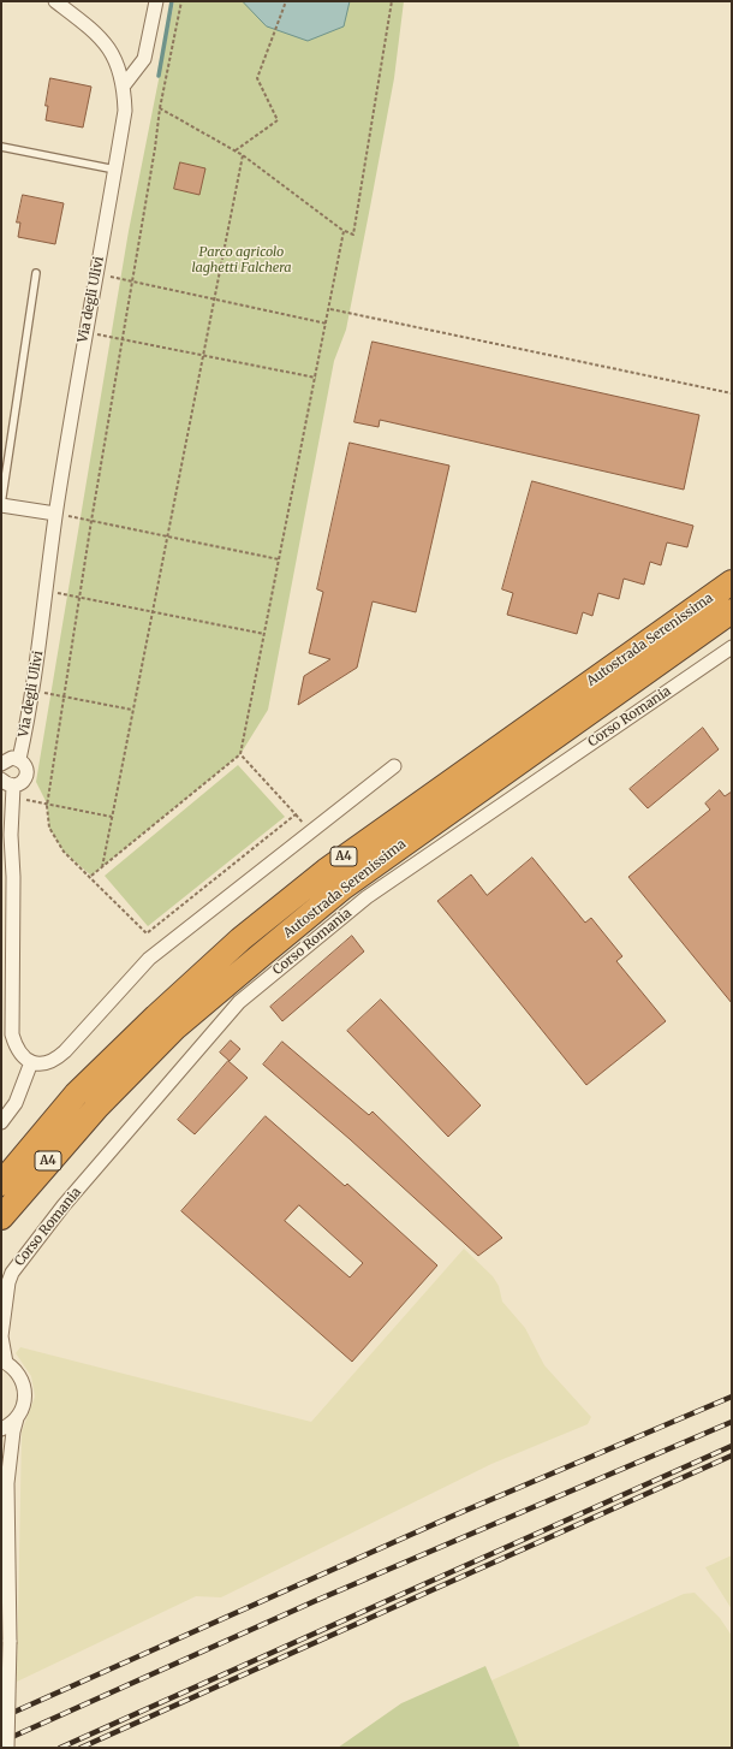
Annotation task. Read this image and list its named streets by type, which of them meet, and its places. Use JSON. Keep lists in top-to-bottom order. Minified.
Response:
{"streets":{"highway":["Autostrada Serenissima","A4"],"street":["Via degli Ulivi","Corso Romania"]},"parks":["Parco agricolo laghetti Falchera"]}
